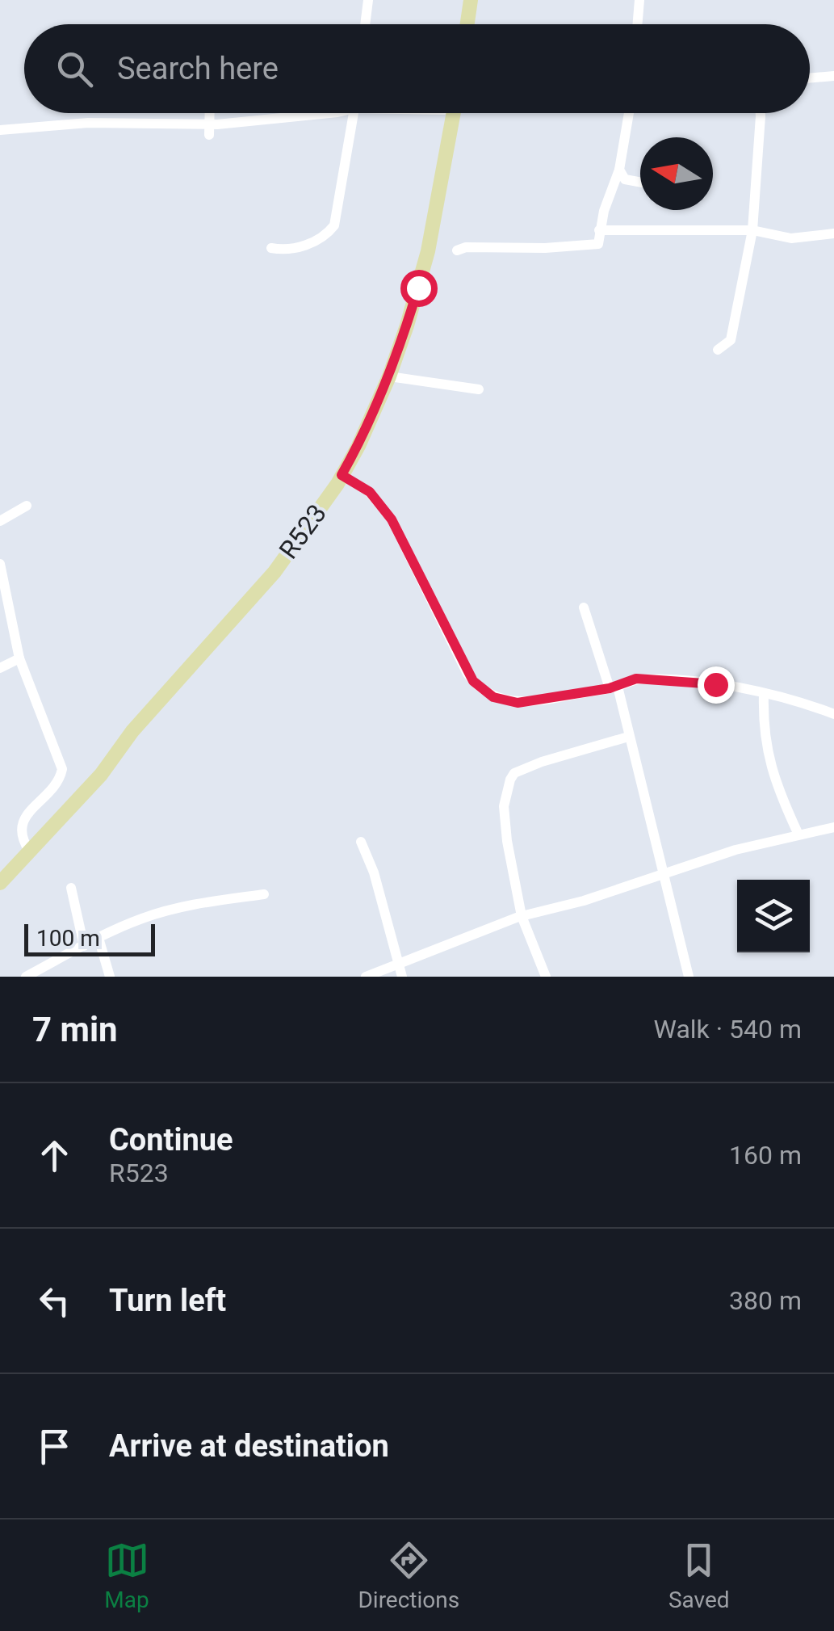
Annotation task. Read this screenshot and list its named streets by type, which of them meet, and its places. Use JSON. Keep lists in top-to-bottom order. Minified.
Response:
{"streets":{"main road":["R523"]},"scale_bar":"100 m","north":"left","page":{"search":"Search here","scale":"100 m","heading":["7 min","Walk · 540 m"],"list":[["Continue","R523","160 m"],["Turn left","380 m"],"Arrive at destination"],"nav":["Map","Directions","Saved"]}}
